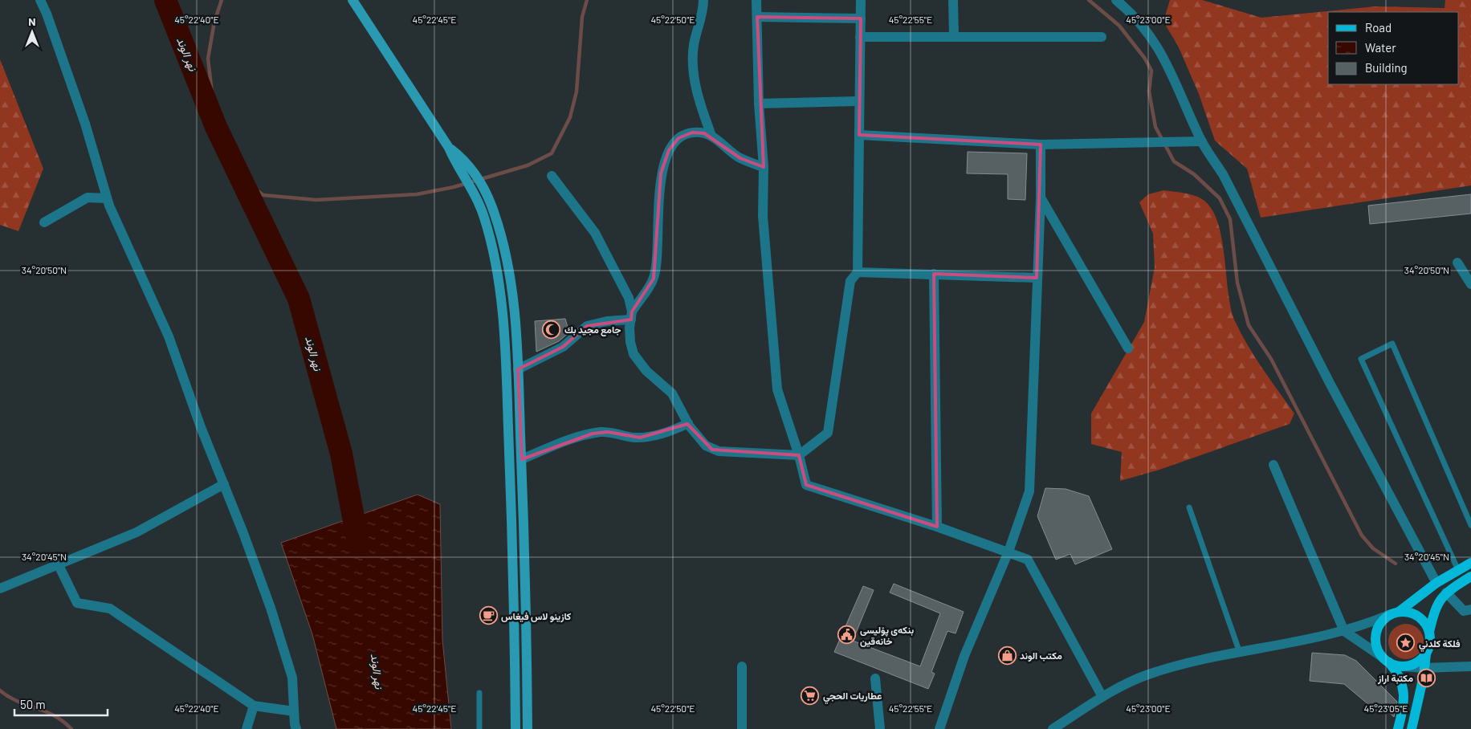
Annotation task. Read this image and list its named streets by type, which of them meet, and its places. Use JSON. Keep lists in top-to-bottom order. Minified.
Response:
{"water":["نهر الوند"],"places":{"mosque":["جامع مجيد بك"],"cafe":["كازينو لاس فيغاس"],"public building":["بنکەی پۆلیسی خانەقین"],"place":["فلكة كلدني"],"shop":["مكتب الوند"],"library":["مكتبة اراز"],"supermarket":["عطاريات الحجي"]},"legend":["Road","Water","Building"],"scale_bar":"50 m","north":"top","coordinates":["45°22'40\"E","45°22'45\"E","45°22'50\"E","45°22'55\"E","45°23'00\"E","34°20'50\"N","34°20'45\"N","45°23'05\"E"]}
